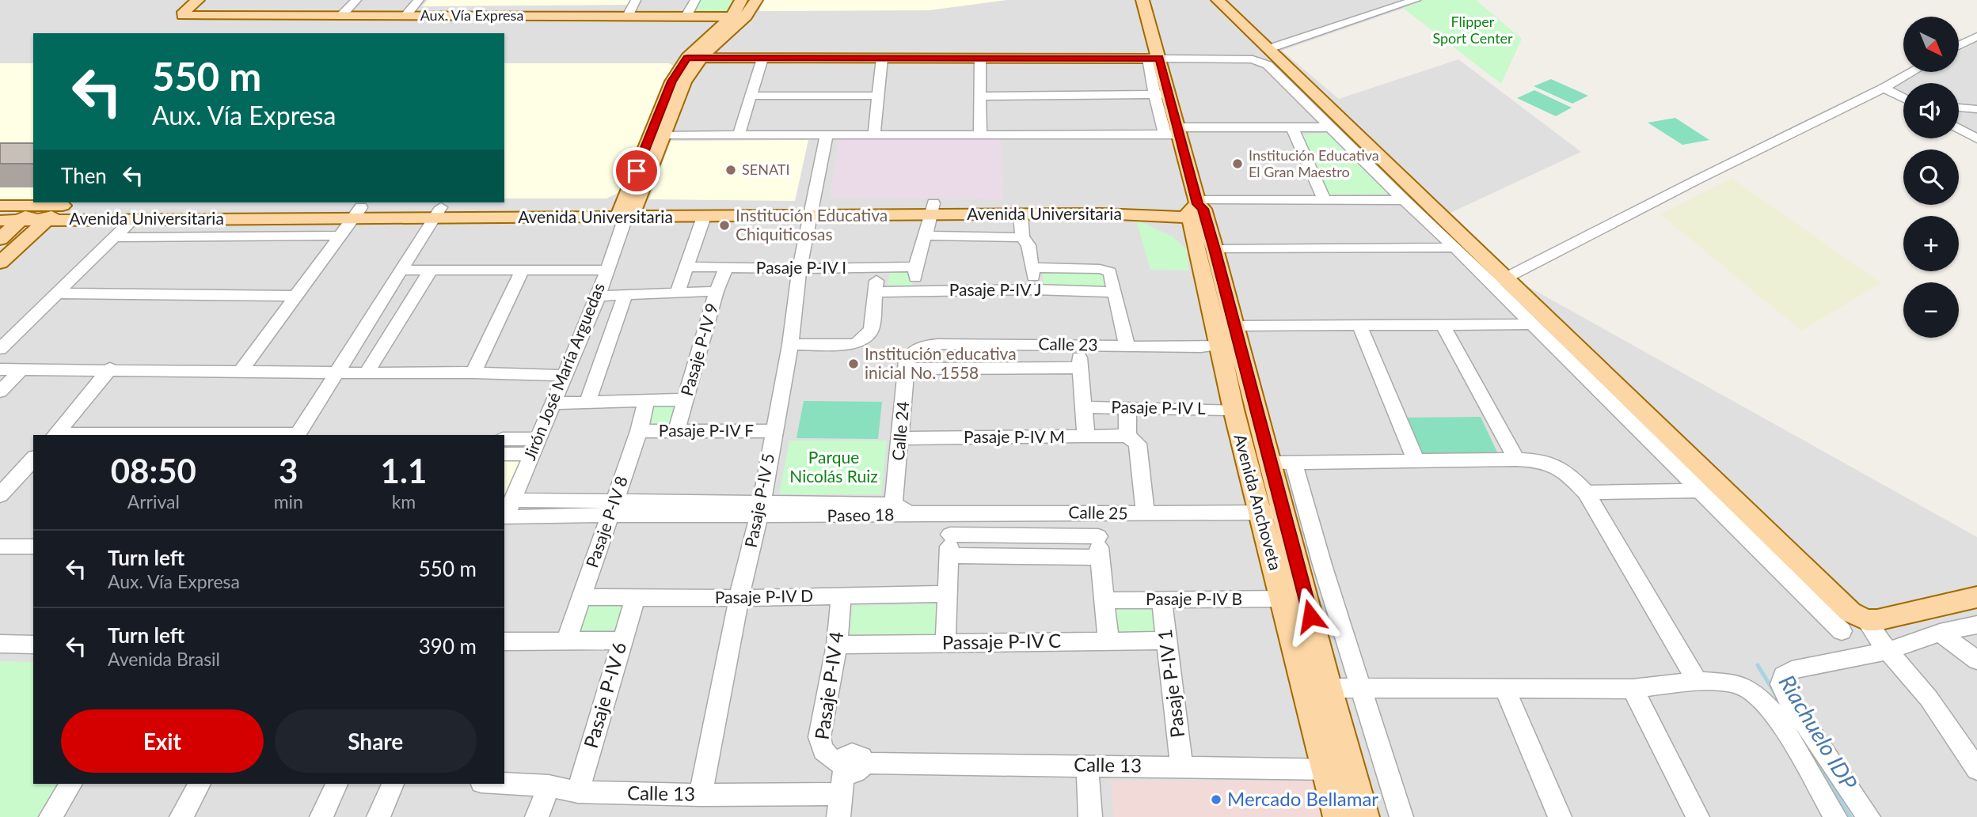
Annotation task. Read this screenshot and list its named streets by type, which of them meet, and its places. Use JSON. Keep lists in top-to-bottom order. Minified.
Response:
{"streets":{"main road":["Aux. Vía Expresa","Avenida Universitaria","Avenida Anchoveta"],"street":["Pasaje P-IV I","Pasaje P-IV J","Calle 23","Pasaje P-IV 9","Jirón José María Arguedas","Pasaje P-IV L","Pasaje P-IV F","Calle 24","Pasaje P-IV M","Pasaje P-IV 5","Calle 25","Paseo 18","Pasaje P-IV 8","Pasaje P-IV D","Pasaje P-IV B","Passaje P-IV C","Pasaje P-IV 1","Pasaje P-IV 4","Pasaje P-IV 6","Calle 13"]},"crossings":[["Avenida Universitaria","Jirón José María Arguedas"],["Avenida Universitaria","Pasaje P-IV 5"],["Avenida Universitaria","Avenida Anchoveta"],["Pasaje P-IV I","Pasaje P-IV 9"],["Pasaje P-IV I","Pasaje P-IV 5"],["Calle 23","Calle 24"],["Calle 23","Avenida Anchoveta"],["Pasaje P-IV 9","Pasaje P-IV F"],["Jirón José María Arguedas","Paseo 18"],["Pasaje P-IV L","Avenida Anchoveta"],["Pasaje P-IV F","Pasaje P-IV 5"],["Pasaje P-IV F","Pasaje P-IV 8"],["Calle 24","Pasaje P-IV M"],["Calle 24","Paseo 18"],["Pasaje P-IV 5","Paseo 18"],["Pasaje P-IV 5","Pasaje P-IV D"],["Pasaje P-IV 5","Calle 13"],["Avenida Anchoveta","Calle 25"],["Avenida Anchoveta","Pasaje P-IV B"],["Avenida Anchoveta","Calle 13"],["Calle 25","Paseo 18"],["Paseo 18","Pasaje P-IV 8"],["Pasaje P-IV 8","Pasaje P-IV D"],["Pasaje P-IV D","Pasaje P-IV 4"],["Pasaje P-IV D","Pasaje P-IV 6"],["Pasaje P-IV B","Pasaje P-IV 1"],["Passaje P-IV C","Pasaje P-IV 1"],["Passaje P-IV C","Pasaje P-IV 4"],["Pasaje P-IV 1","Calle 13"],["Pasaje P-IV 4","Calle 13"],["Pasaje P-IV 6","Calle 13"]],"water":["Riachuelo IDP"],"parks":["Flipper Sport Center","Parque Nicolás Ruiz"],"places":["Institución Educativa El Gran Maestro","SENATI","Institución Educativa Chiquiticosas","Institución educativa inicial No. 1558","Mercado Bellamar"],"north":"bottom right","page":{"map_buttons":["+","−"],"turn":["550 m","Aux. Vía Expresa"],"then":"Then","eta":["08:50","Arrival","3","min","1.1","km"],"list":[{"name":"Turn left","note":"Aux. Vía Expresa","value":"550 m"},{"name":"Turn left","note":"Avenida Brasil","value":"390 m"}],"buttons":["Exit","Share"]}}
